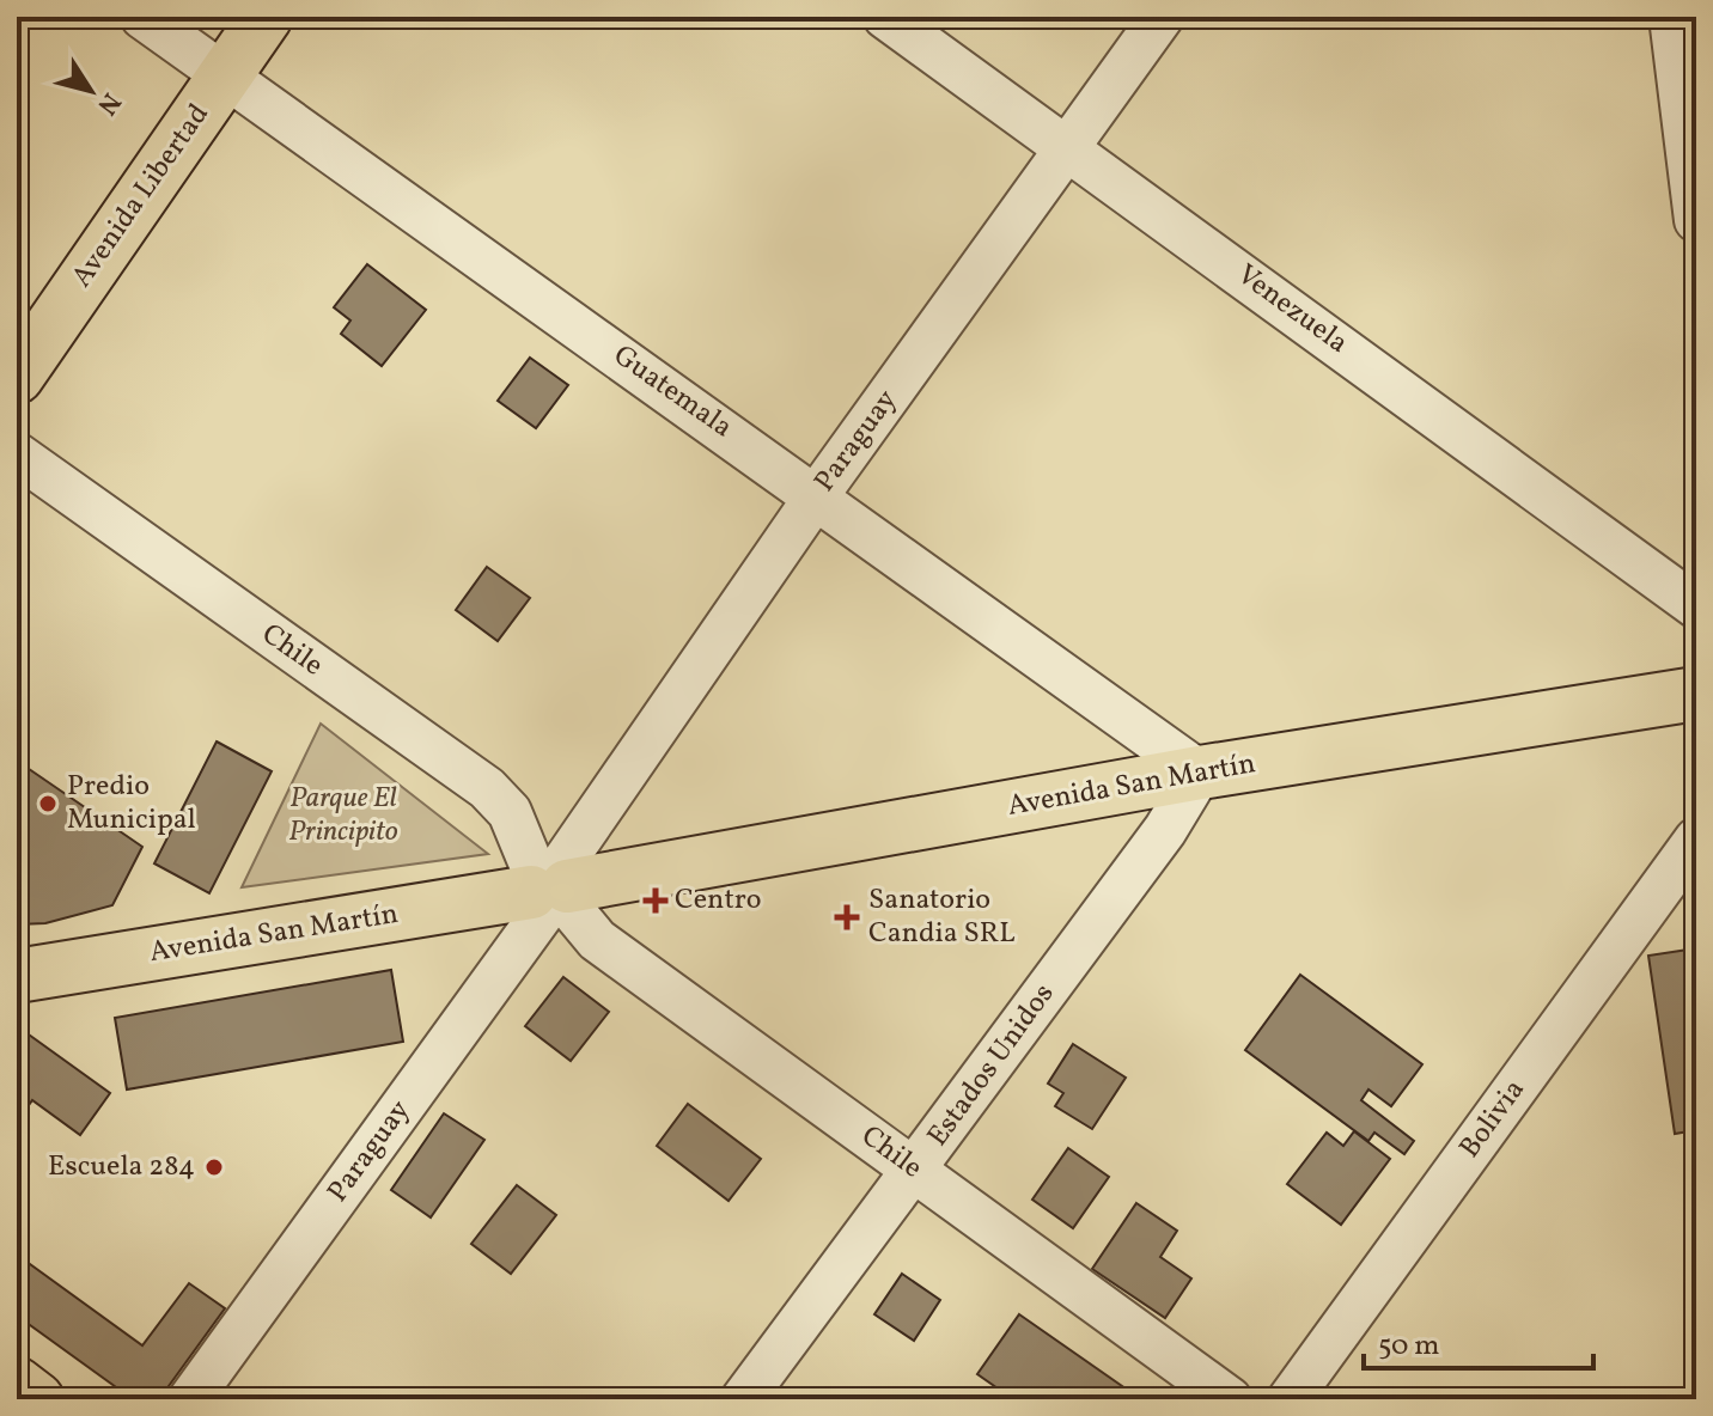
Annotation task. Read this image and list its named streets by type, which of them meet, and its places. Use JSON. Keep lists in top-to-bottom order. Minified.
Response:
{"streets":{"main road":["Avenida Libertad","Avenida San Martín"],"street":["Venezuela","Guatemala","Paraguay","Chile","Estados Unidos","Bolivia"]},"crossings":[["Avenida Libertad","Guatemala"],["Venezuela","Paraguay"],["Guatemala","Paraguay"],["Guatemala","Avenida San Martín"],["Guatemala","Estados Unidos"],["Paraguay","Chile"],["Paraguay","Avenida San Martín"],["Chile","Avenida San Martín"],["Chile","Estados Unidos"],["Avenida San Martín","Estados Unidos"]],"parks":["Parque El Principito"],"places":{"other":["Predio Municipal","Escuela 284"],"health":["Centro","Sanatorio Candia SRL"]},"scale_bar":"50 m","north":"bottom right"}
